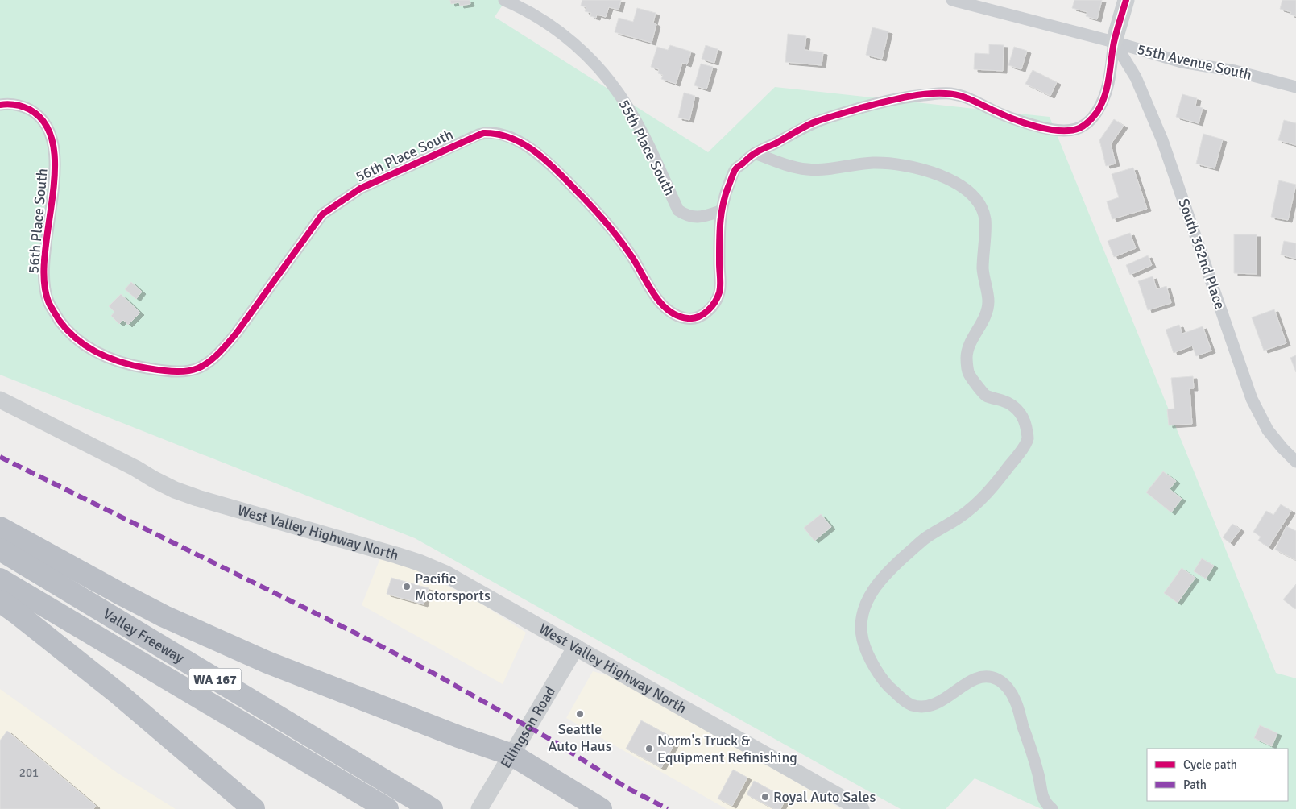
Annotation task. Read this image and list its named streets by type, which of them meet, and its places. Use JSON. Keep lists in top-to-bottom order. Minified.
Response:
{"streets":{"highway":["Valley Freeway","WA 167"],"main road":["West Valley Highway North","Ellingson Road"],"street":["55th Avenue South","55th Place South","56th Place South","South 362nd Place"]},"crossings":[["55th Avenue South","South 362nd Place"],["55th Place South","56th Place South"],["West Valley Highway North","Ellingson Road"]],"places":["Pacific Motorsports","Seattle Auto Haus","Norm's Truck & Equipment Refinishing","Royal Auto Sales"],"house_numbers":["201"],"legend":["Cycle path","Path"]}
